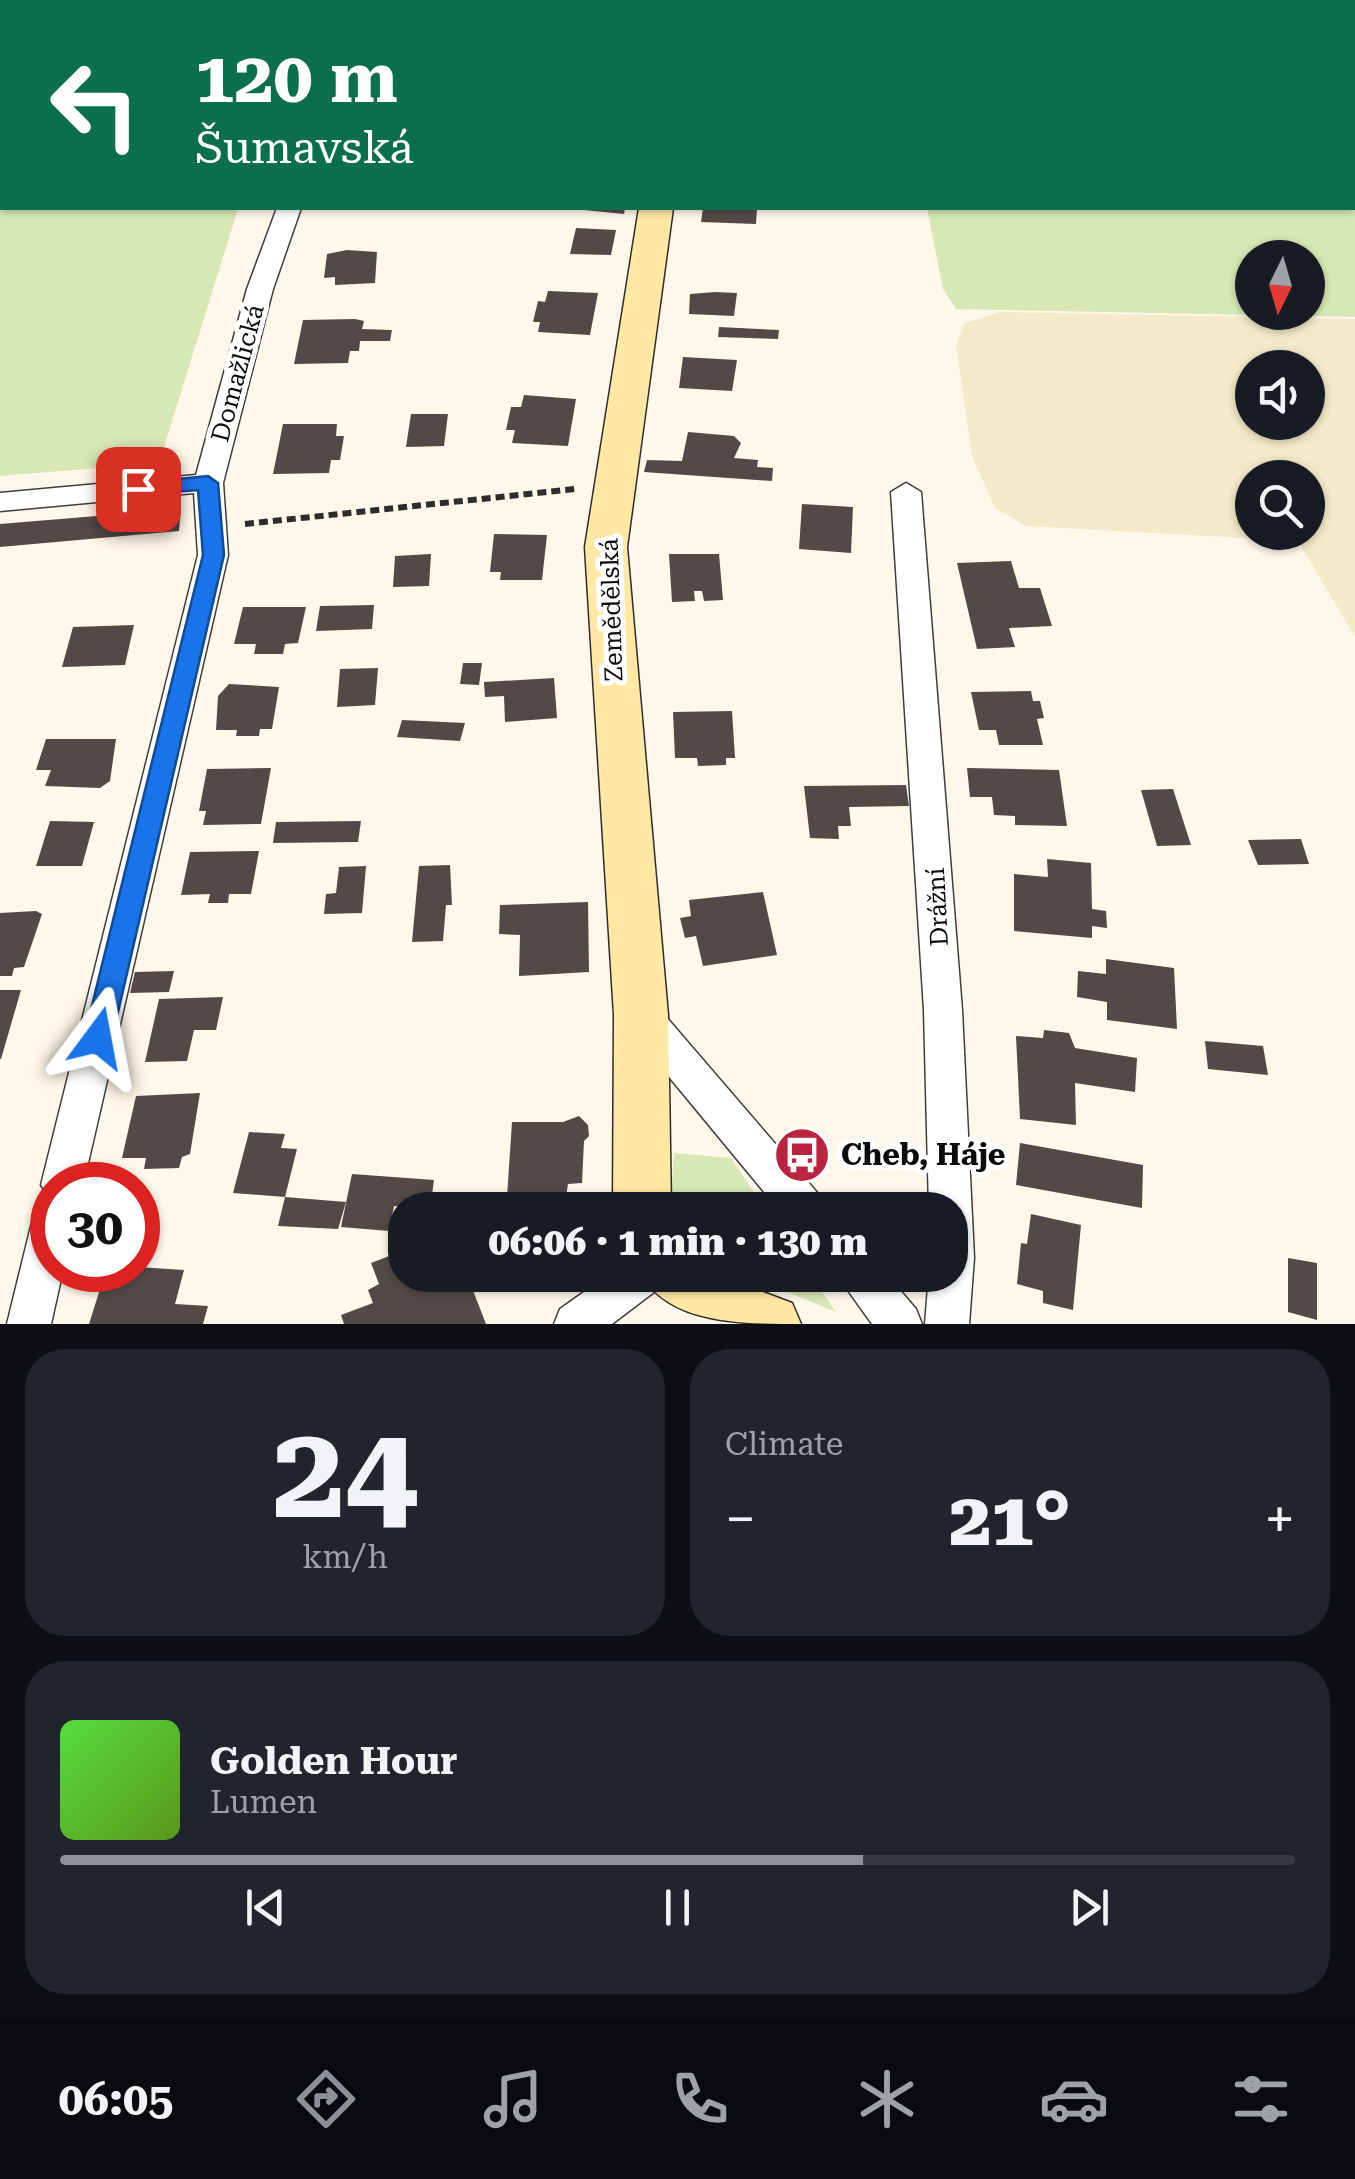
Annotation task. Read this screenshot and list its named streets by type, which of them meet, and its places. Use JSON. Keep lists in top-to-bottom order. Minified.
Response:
{"streets":{"street":["Domažlická","Zemědělská","Drážní"]},"places":{"bus stop":["Cheb, Háje"]},"north":"bottom","page":{"turn":["120 m","Šumavská"],"limit":"30","trip":"06:06 · 1 min · 130 m","tile":[["24","km/h"],"Climate"],"heat":["−","21°","+"],"song":["Golden Hour","Lumen"],"tabs":"06:05"}}
